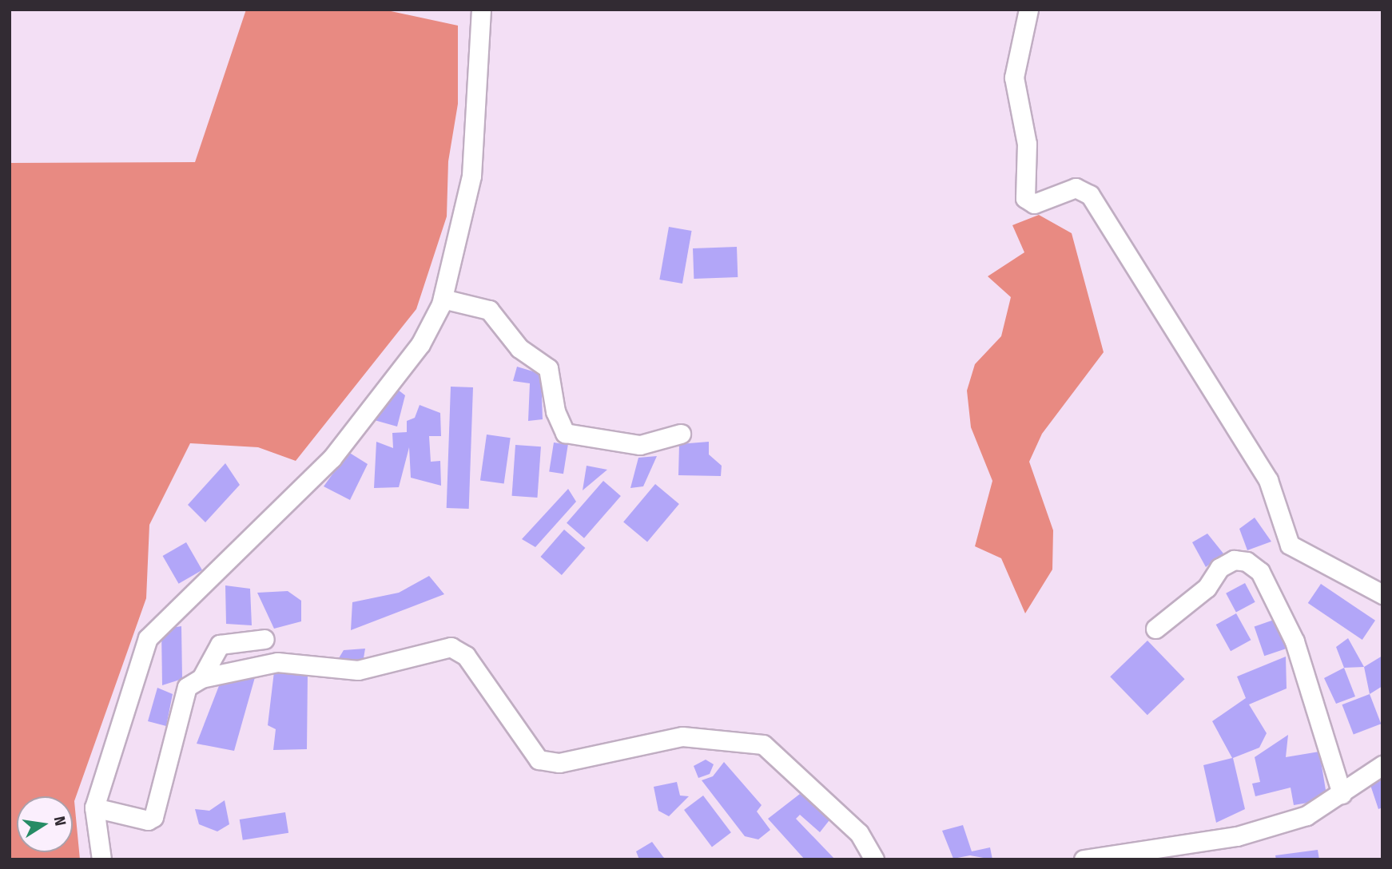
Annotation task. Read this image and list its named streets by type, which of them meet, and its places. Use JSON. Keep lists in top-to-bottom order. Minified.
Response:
{"north":"right"}
